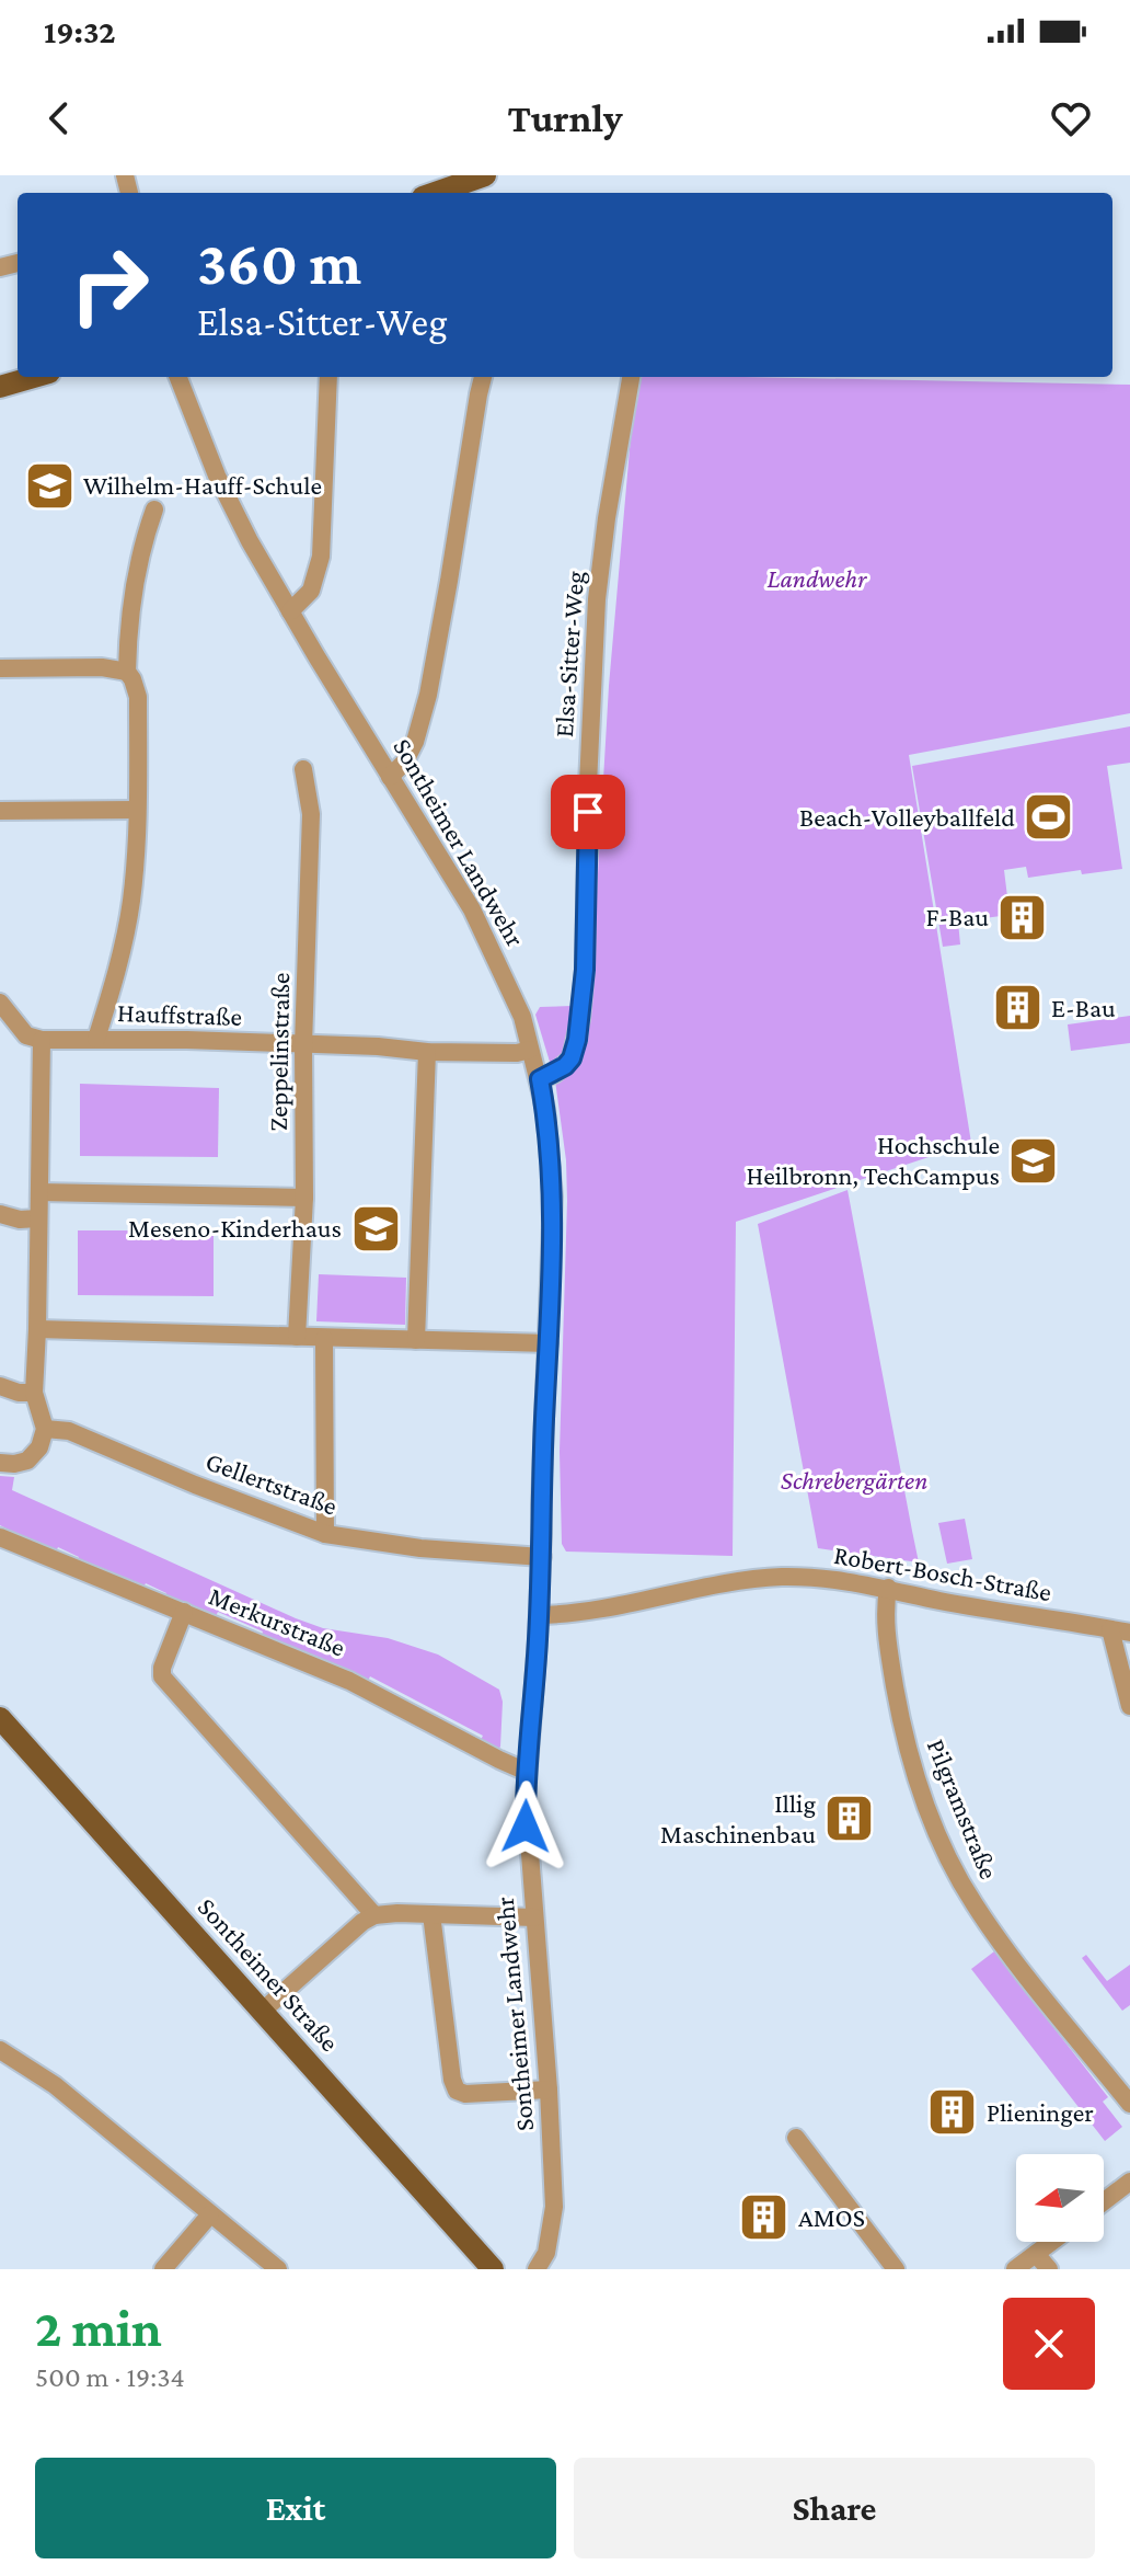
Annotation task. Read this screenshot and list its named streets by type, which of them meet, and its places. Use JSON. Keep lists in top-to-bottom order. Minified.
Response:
{"streets":{"main road":["Sontheimer Straße"],"street":["Elsa-Sitter-Weg","Sontheimer Landwehr","Hauffstraße","Zeppelinstraße","Gellertstraße","Robert-Bosch-Straße","Merkurstraße","Pilgramstraße"]},"crossings":[["Elsa-Sitter-Weg","Sontheimer Landwehr"],["Sontheimer Landwehr","Hauffstraße"],["Sontheimer Landwehr","Gellertstraße"],["Sontheimer Landwehr","Robert-Bosch-Straße"],["Sontheimer Landwehr","Merkurstraße"],["Hauffstraße","Zeppelinstraße"],["Robert-Bosch-Straße","Pilgramstraße"]],"parks":["Landwehr","Schrebergärten"],"places":{"school or university":["Wilhelm-Hauff-Schule","Hochschule Heilbronn, TechCampus","Meseno-Kinderhaus"],"sports":["Beach-Volleyballfeld"],"building":["F-Bau","E-Bau","Illig Maschinenbau","Plieninger","AMOS"]},"north":"left","page":{"status":"19:32","header":"Turnly","turn":["360 m","Elsa-Sitter-Weg"],"heading":["2 min","500 m · 19:34"],"buttons":["Exit","Share"]}}
